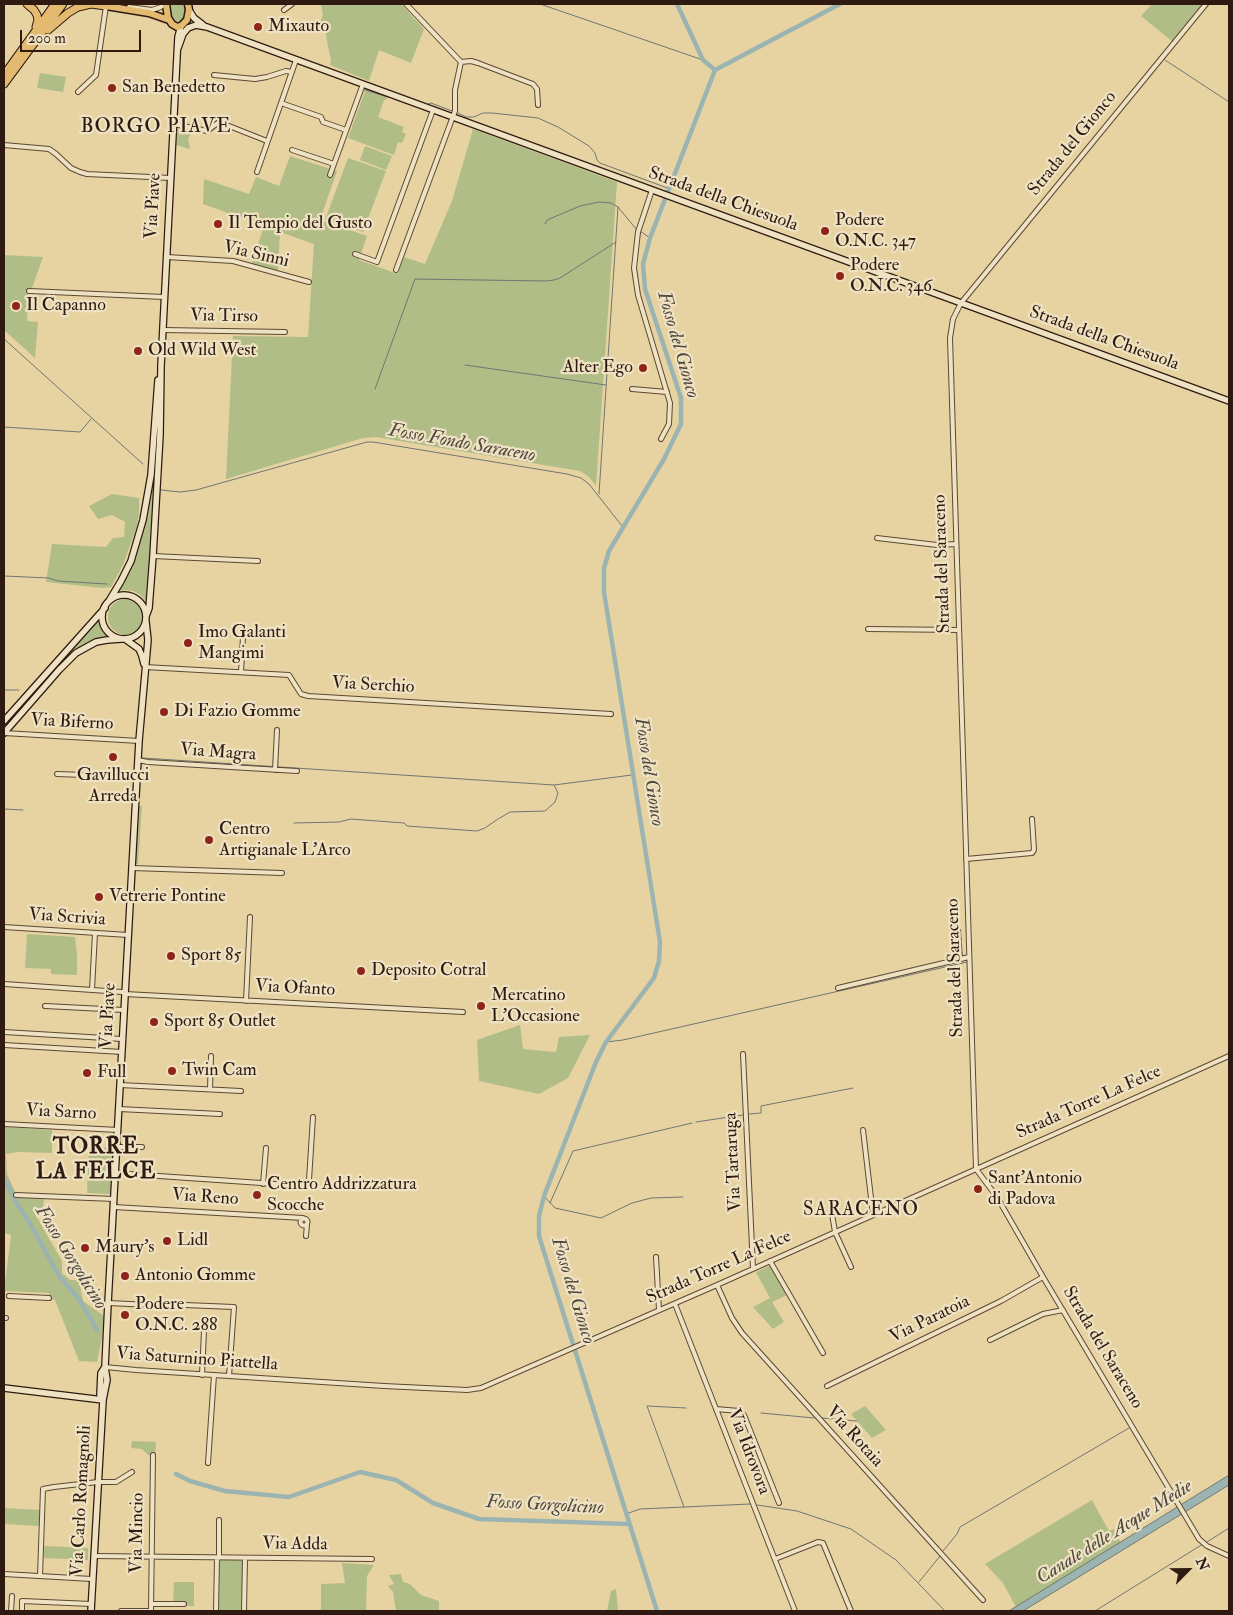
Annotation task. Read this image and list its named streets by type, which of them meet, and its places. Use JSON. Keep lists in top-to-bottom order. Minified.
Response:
{"streets":{"main road":["Strada della Chiesuola","Via Piave","Via Carlo Romagnoli"],"street":["Strada del Gionco","Via Sinni","Via Tirso","Strada del Saraceno","Via Serchio","Via Biferno","Via Magra","Via Scrivia","Via Ofanto","Strada Torre La Felce","Via Sarno","Via Tartaruga","Via Reno","Via Paratoia","Via Saturnino Piattella","Via Rotaia","Via Idrovora","Via Mincio","Via Adda"]},"crossings":[["Strada del Gionco","Strada della Chiesuola"],["Strada del Gionco","Strada del Saraceno"],["Strada della Chiesuola","Via Piave"],["Strada della Chiesuola","Strada del Saraceno"],["Via Piave","Via Sinni"],["Via Piave","Via Tirso"],["Via Piave","Via Serchio"],["Via Piave","Via Biferno"],["Via Piave","Via Magra"],["Via Piave","Via Scrivia"],["Via Piave","Via Ofanto"],["Via Piave","Via Sarno"],["Via Piave","Via Reno"],["Via Piave","Via Saturnino Piattella"],["Via Piave","Via Carlo Romagnoli"],["Strada del Saraceno","Strada Torre La Felce"],["Strada del Saraceno","Via Paratoia"],["Strada Torre La Felce","Via Tartaruga"],["Strada Torre La Felce","Via Saturnino Piattella"],["Strada Torre La Felce","Via Rotaia"],["Strada Torre La Felce","Via Idrovora"],["Via Carlo Romagnoli","Via Adda"],["Via Mincio","Via Adda"]],"districts":["BORGO PIAVE","TORRE LA FELCE","SARACENO"],"water":["Fosso del Gionco","Fosso Fondo Saraceno","Fosso Gorgolicino","Canale delle Acque Medie"],"places":["Mixauto","San Benedetto","Il Tempio del Gusto","Podere O.N.C. 347","Podere O.N.C. 346","Il Capanno","Old Wild West","Alter Ego","Imo Galanti Mangimi","Di Fazio Gomme","Gavillucci Arreda","Centro Artigianale L'Arco","Vetrerie Pontine","Sport 85","Deposito Cotral","Mercatino L'Occasione","Sport 85 Outlet","Twin Cam","Full","Sant'Antonio di Padova","Centro Addrizzatura Scocche","Lidl","Maury's","Antonio Gomme","Podere O.N.C. 288"],"scale_bar":"200 m","north":"top right"}
